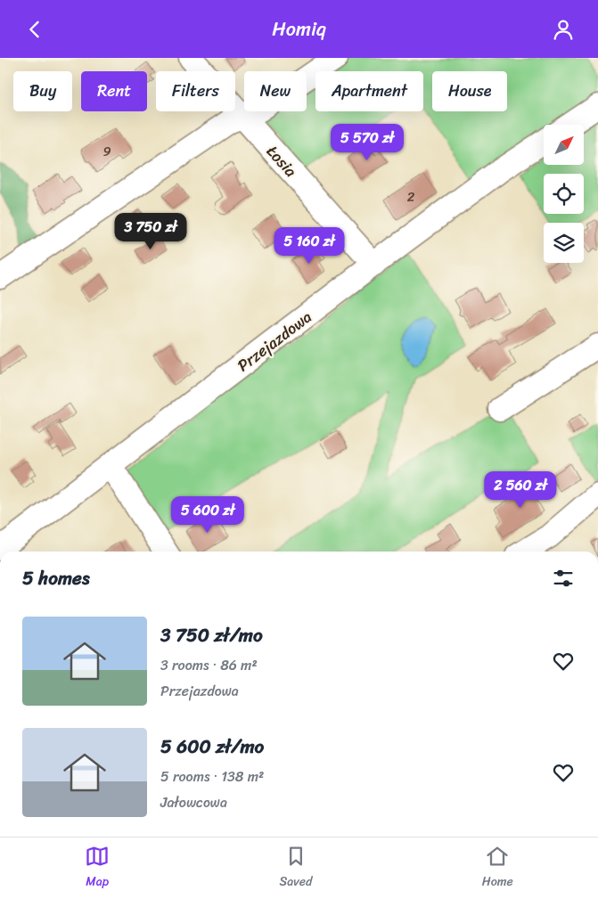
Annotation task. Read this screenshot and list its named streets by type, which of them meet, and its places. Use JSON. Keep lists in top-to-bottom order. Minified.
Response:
{"streets":{"street":["Łosia","Przejazdowa"]},"crossings":[["Łosia","Przejazdowa"]],"house_numbers":["9","2"],"north":"top right","page":{"header":"Homiq","chip":["Buy","Rent","Filters","New","Apartment","House"],"price":["5 570 zł","3 750 zł","5 160 zł","2 560 zł","5 600 zł"],"heading":"5 homes","list":[{"name":"3 750 zł/mo","note":"3 rooms · 86 m² · Przejazdowa"},{"name":"5 600 zł/mo","note":"5 rooms · 138 m² · Jałowcowa"}],"tabs":["Map","Saved","Home"]}}
